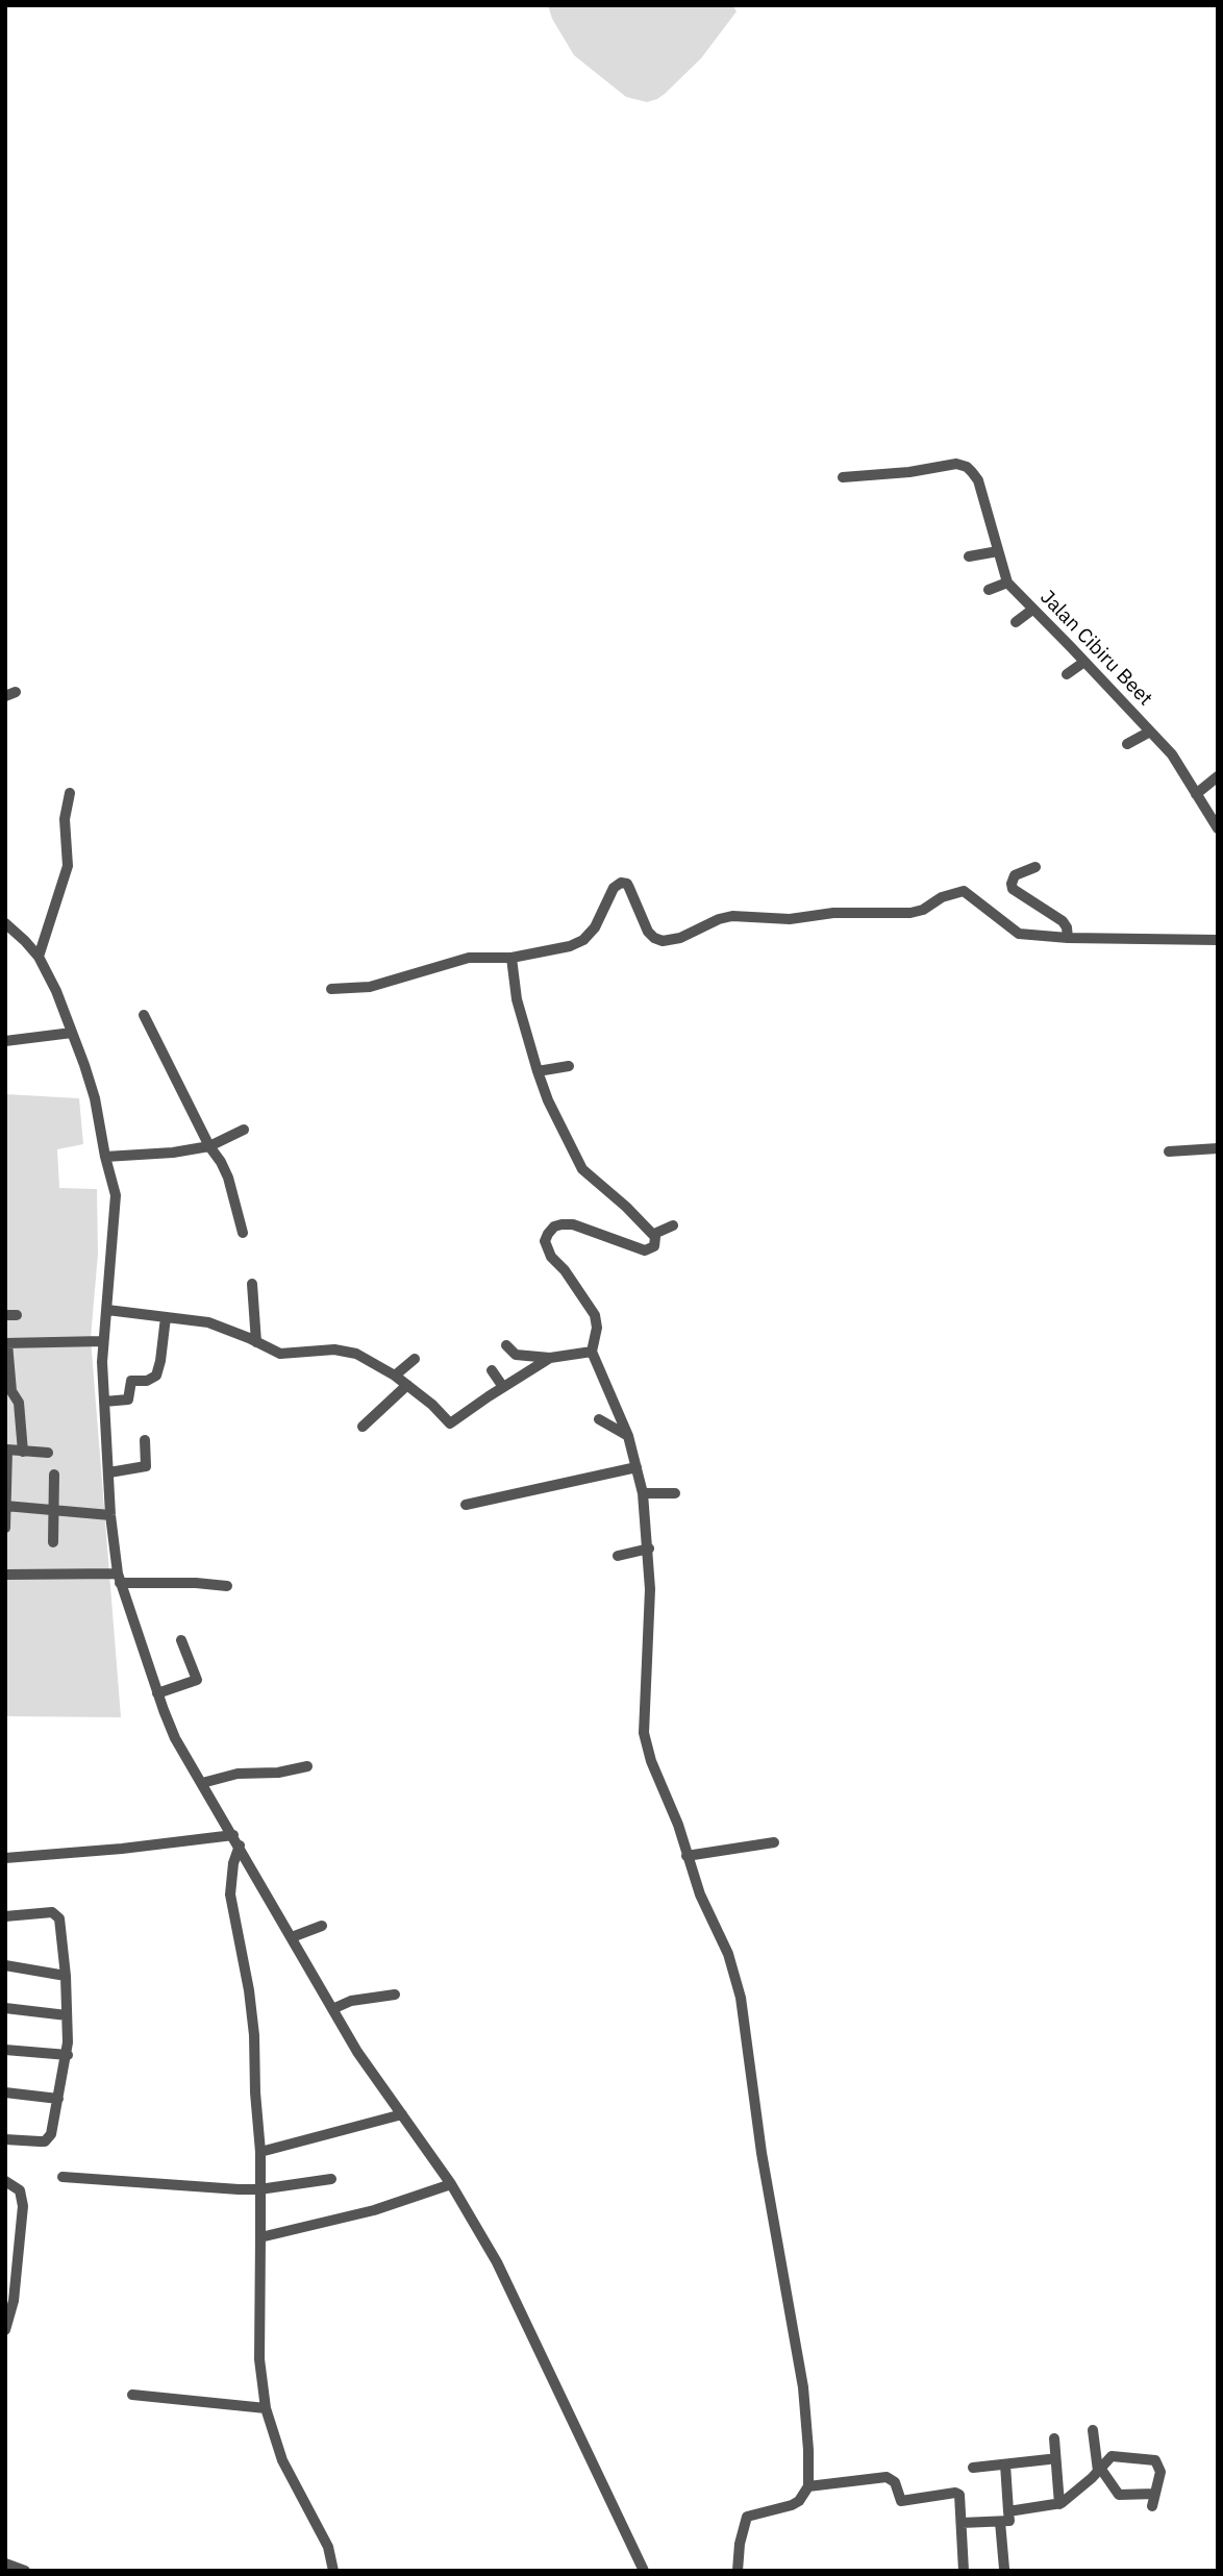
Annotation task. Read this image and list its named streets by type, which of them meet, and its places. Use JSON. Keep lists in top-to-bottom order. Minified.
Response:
{"streets":{"street":["Jalan Cibiru Beet"]}}
